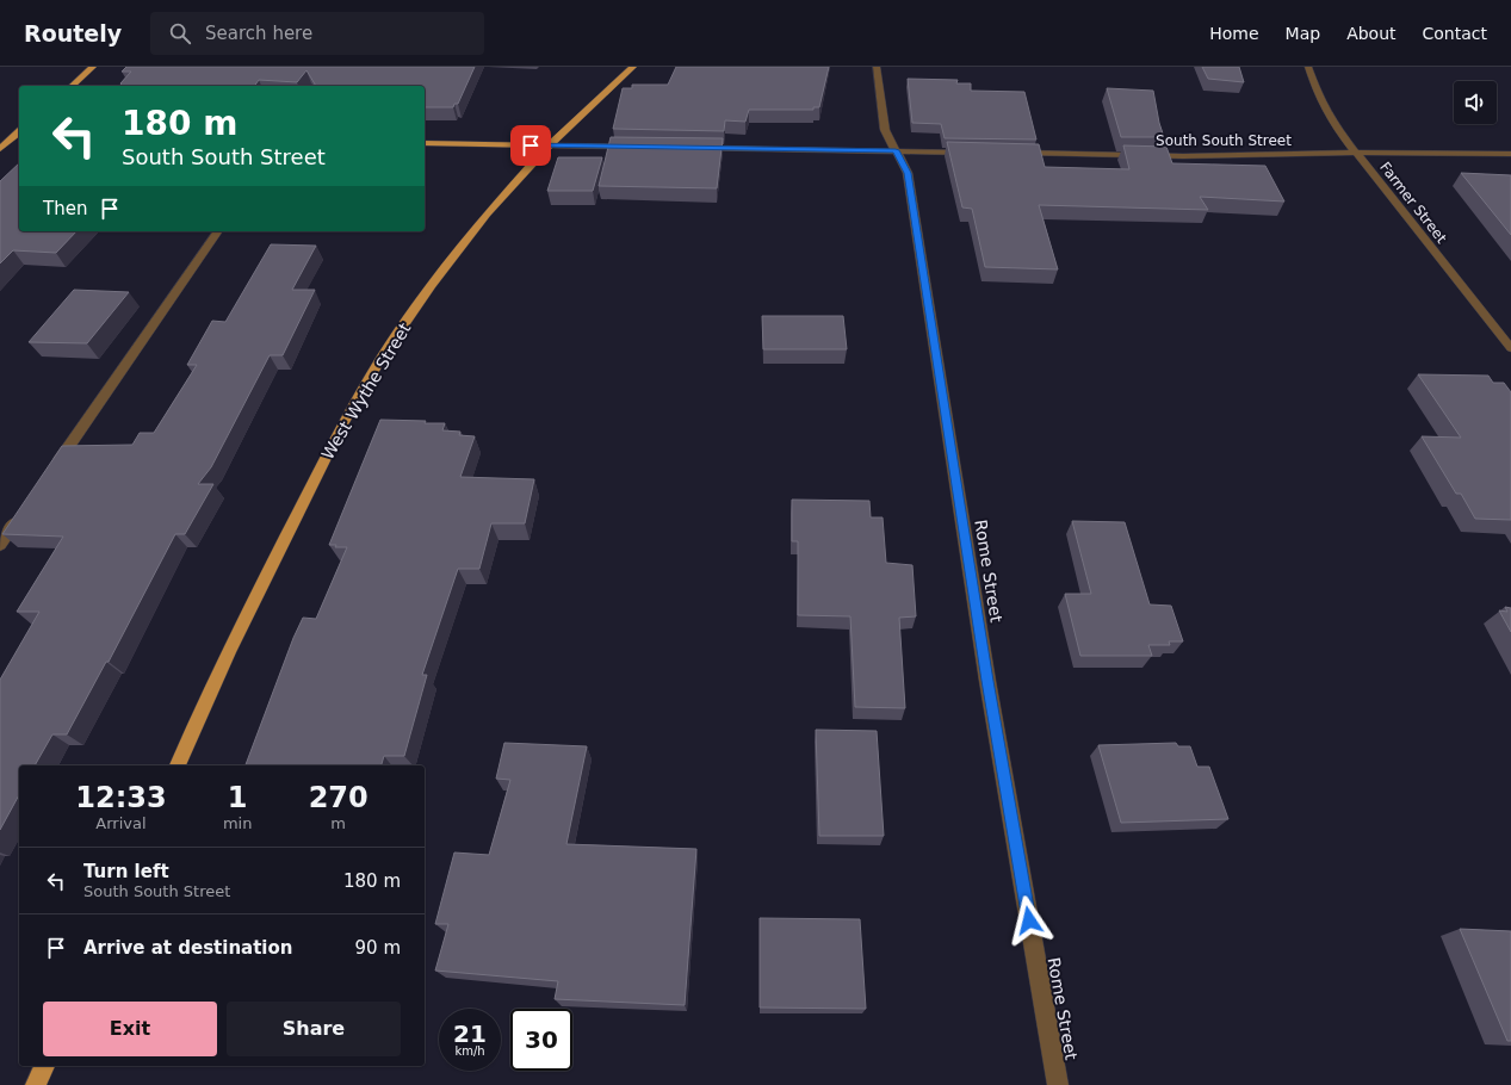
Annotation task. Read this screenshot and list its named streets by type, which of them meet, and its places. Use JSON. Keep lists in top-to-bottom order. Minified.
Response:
{"streets":{"main road":["West Wythe Street"],"street":["South South Street","Farmer Street","Rome Street"]},"crossings":[["South South Street","Farmer Street"]],"page":{"header":"Routely","search":"Search here","nav":["Home","Map","About","Contact"],"turn":["180 m","South South Street"],"then":"Then","eta":["12:33","Arrival","1","min","270","m"],"list":[{"name":"Turn left","note":"South South Street","value":"180 m"},{"name":"Arrive at destination","value":"90 m"}],"buttons":["Exit","Share"],"speed":"21 km/h","limit":"30"}}
